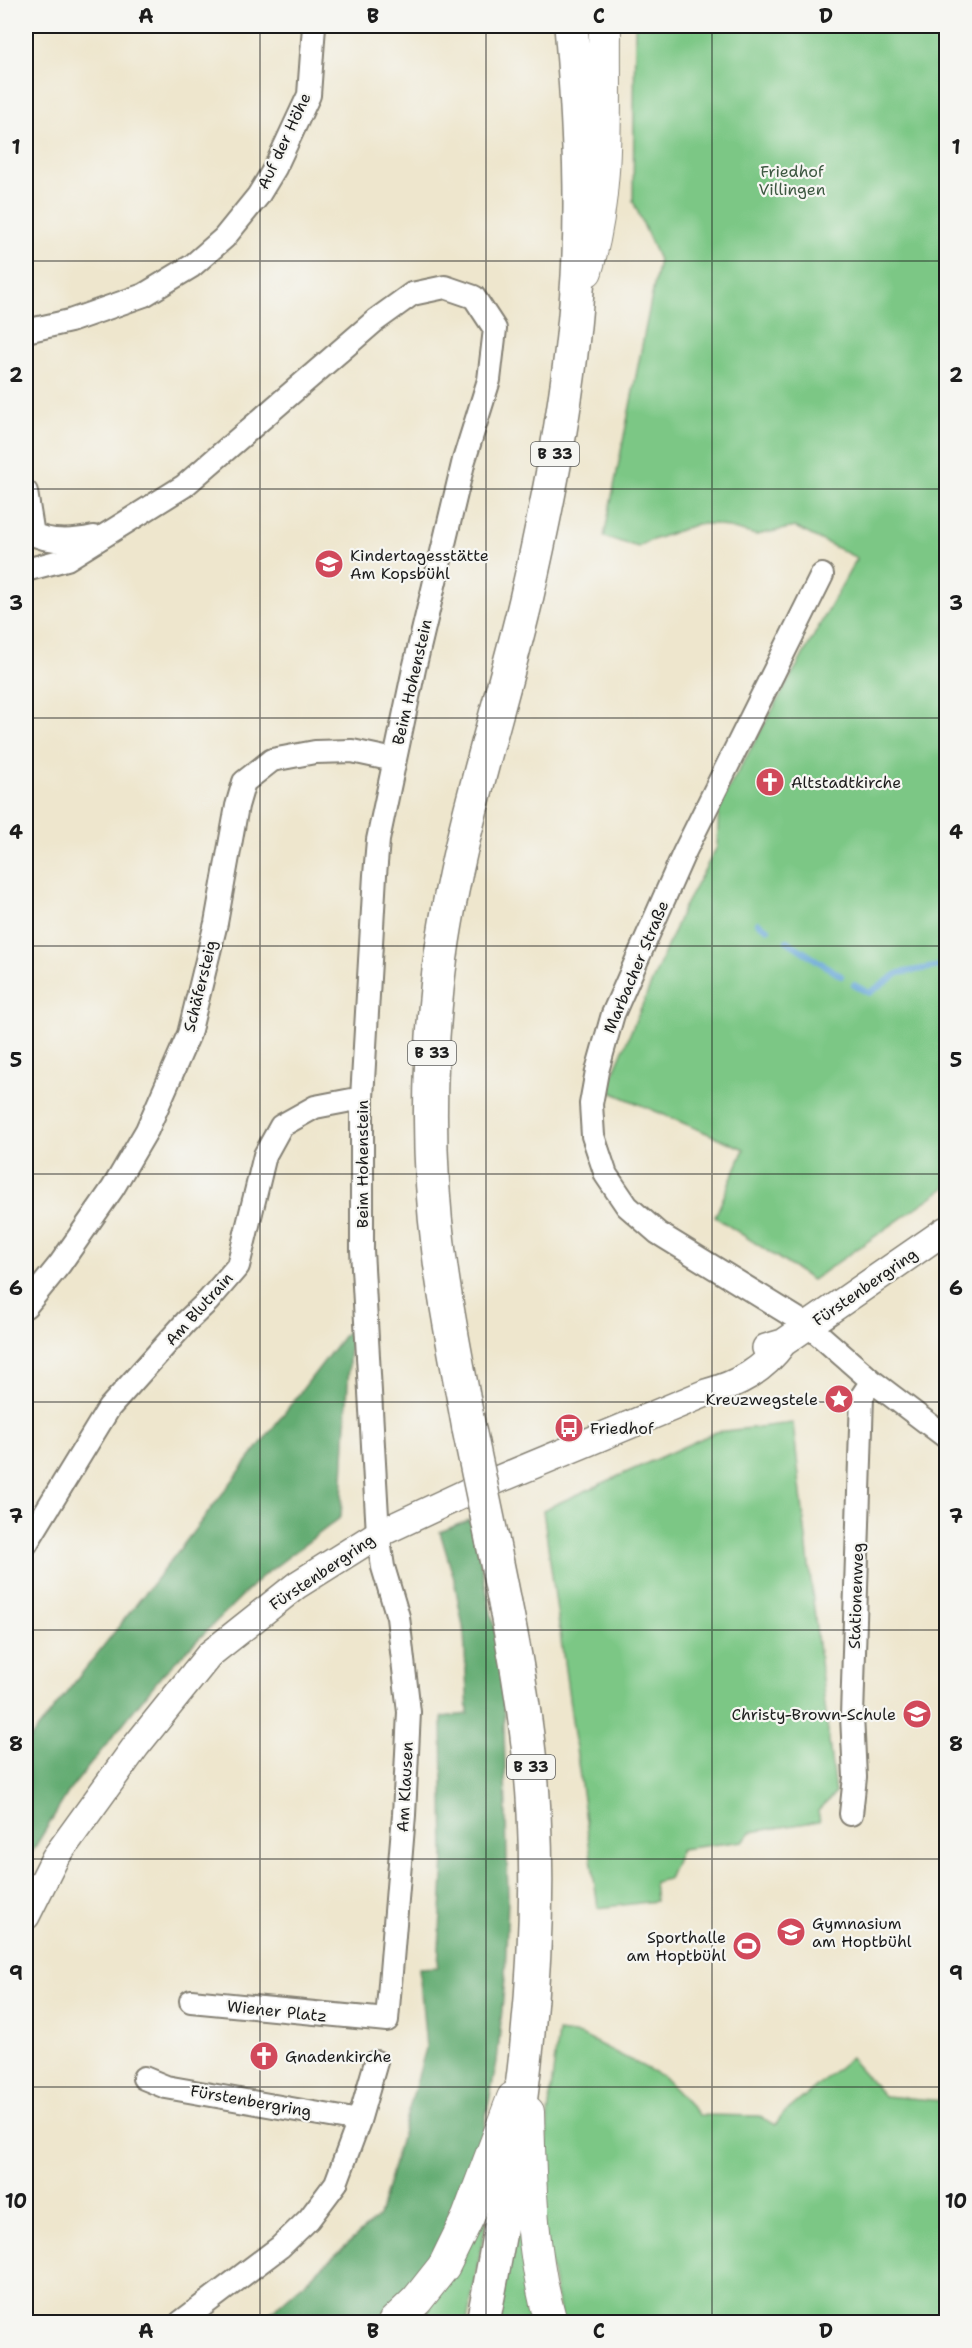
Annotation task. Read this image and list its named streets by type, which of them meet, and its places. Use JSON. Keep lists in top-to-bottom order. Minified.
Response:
{"streets":{"main road":["B 33"],"street":["Auf der Höhe","Beim Hohenstein","Marbacher Straße","Schäfersteig","Fürstenbergring","Am Blutrain","Stationenweg","Am Klausen","Wiener Platz"]},"crossings":[["Beim Hohenstein","Schäfersteig"],["Beim Hohenstein","Fürstenbergring"],["Beim Hohenstein","Am Blutrain"],["Beim Hohenstein","Am Klausen"],["Marbacher Straße","Fürstenbergring"],["Marbacher Straße","Stationenweg"],["Fürstenbergring","Am Klausen"],["Am Klausen","Wiener Platz"]],"parks":["Friedhof Villingen"],"places":{"school or university":["Kindertagesstätte Am Kopsbühl","Christy-Brown-Schule","Gymnasium am Hoptbühl"],"church":["Altstadtkirche","Gnadenkirche"],"place":["Kreuzwegstele"],"bus stop":["Friedhof"],"sports":["Sporthalle am Hoptbühl"]},"grid":{"columns":["A","B","C","D"],"rows":["1","2","3","4","5","6","7","8","9","10"]}}
